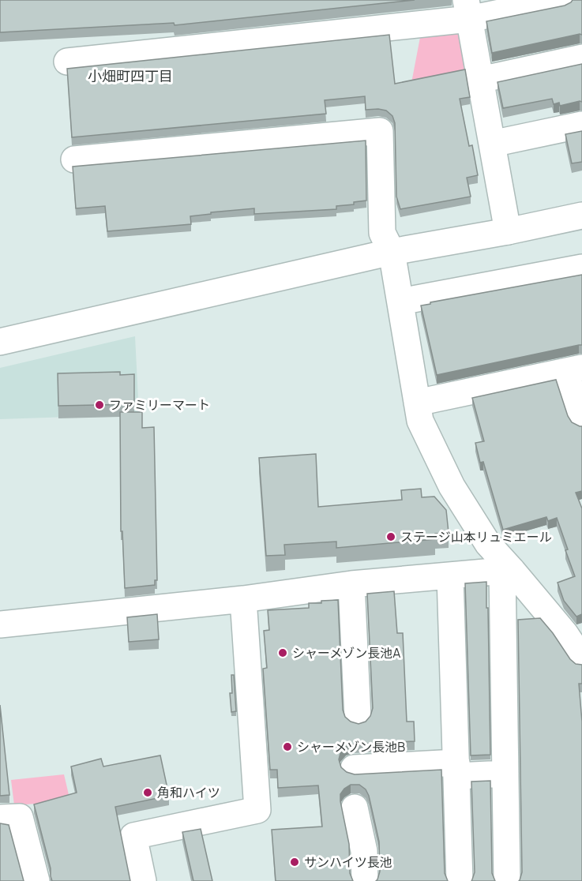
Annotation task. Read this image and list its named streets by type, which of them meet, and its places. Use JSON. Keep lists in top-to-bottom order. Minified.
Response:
{"districts":["小畑町四丁目"],"places":["ファミリーマート","ステージ山本リュミエール","シャーメゾン長池A","シャーメゾン長池B","角和ハイツ","サンハイツ長池"]}
